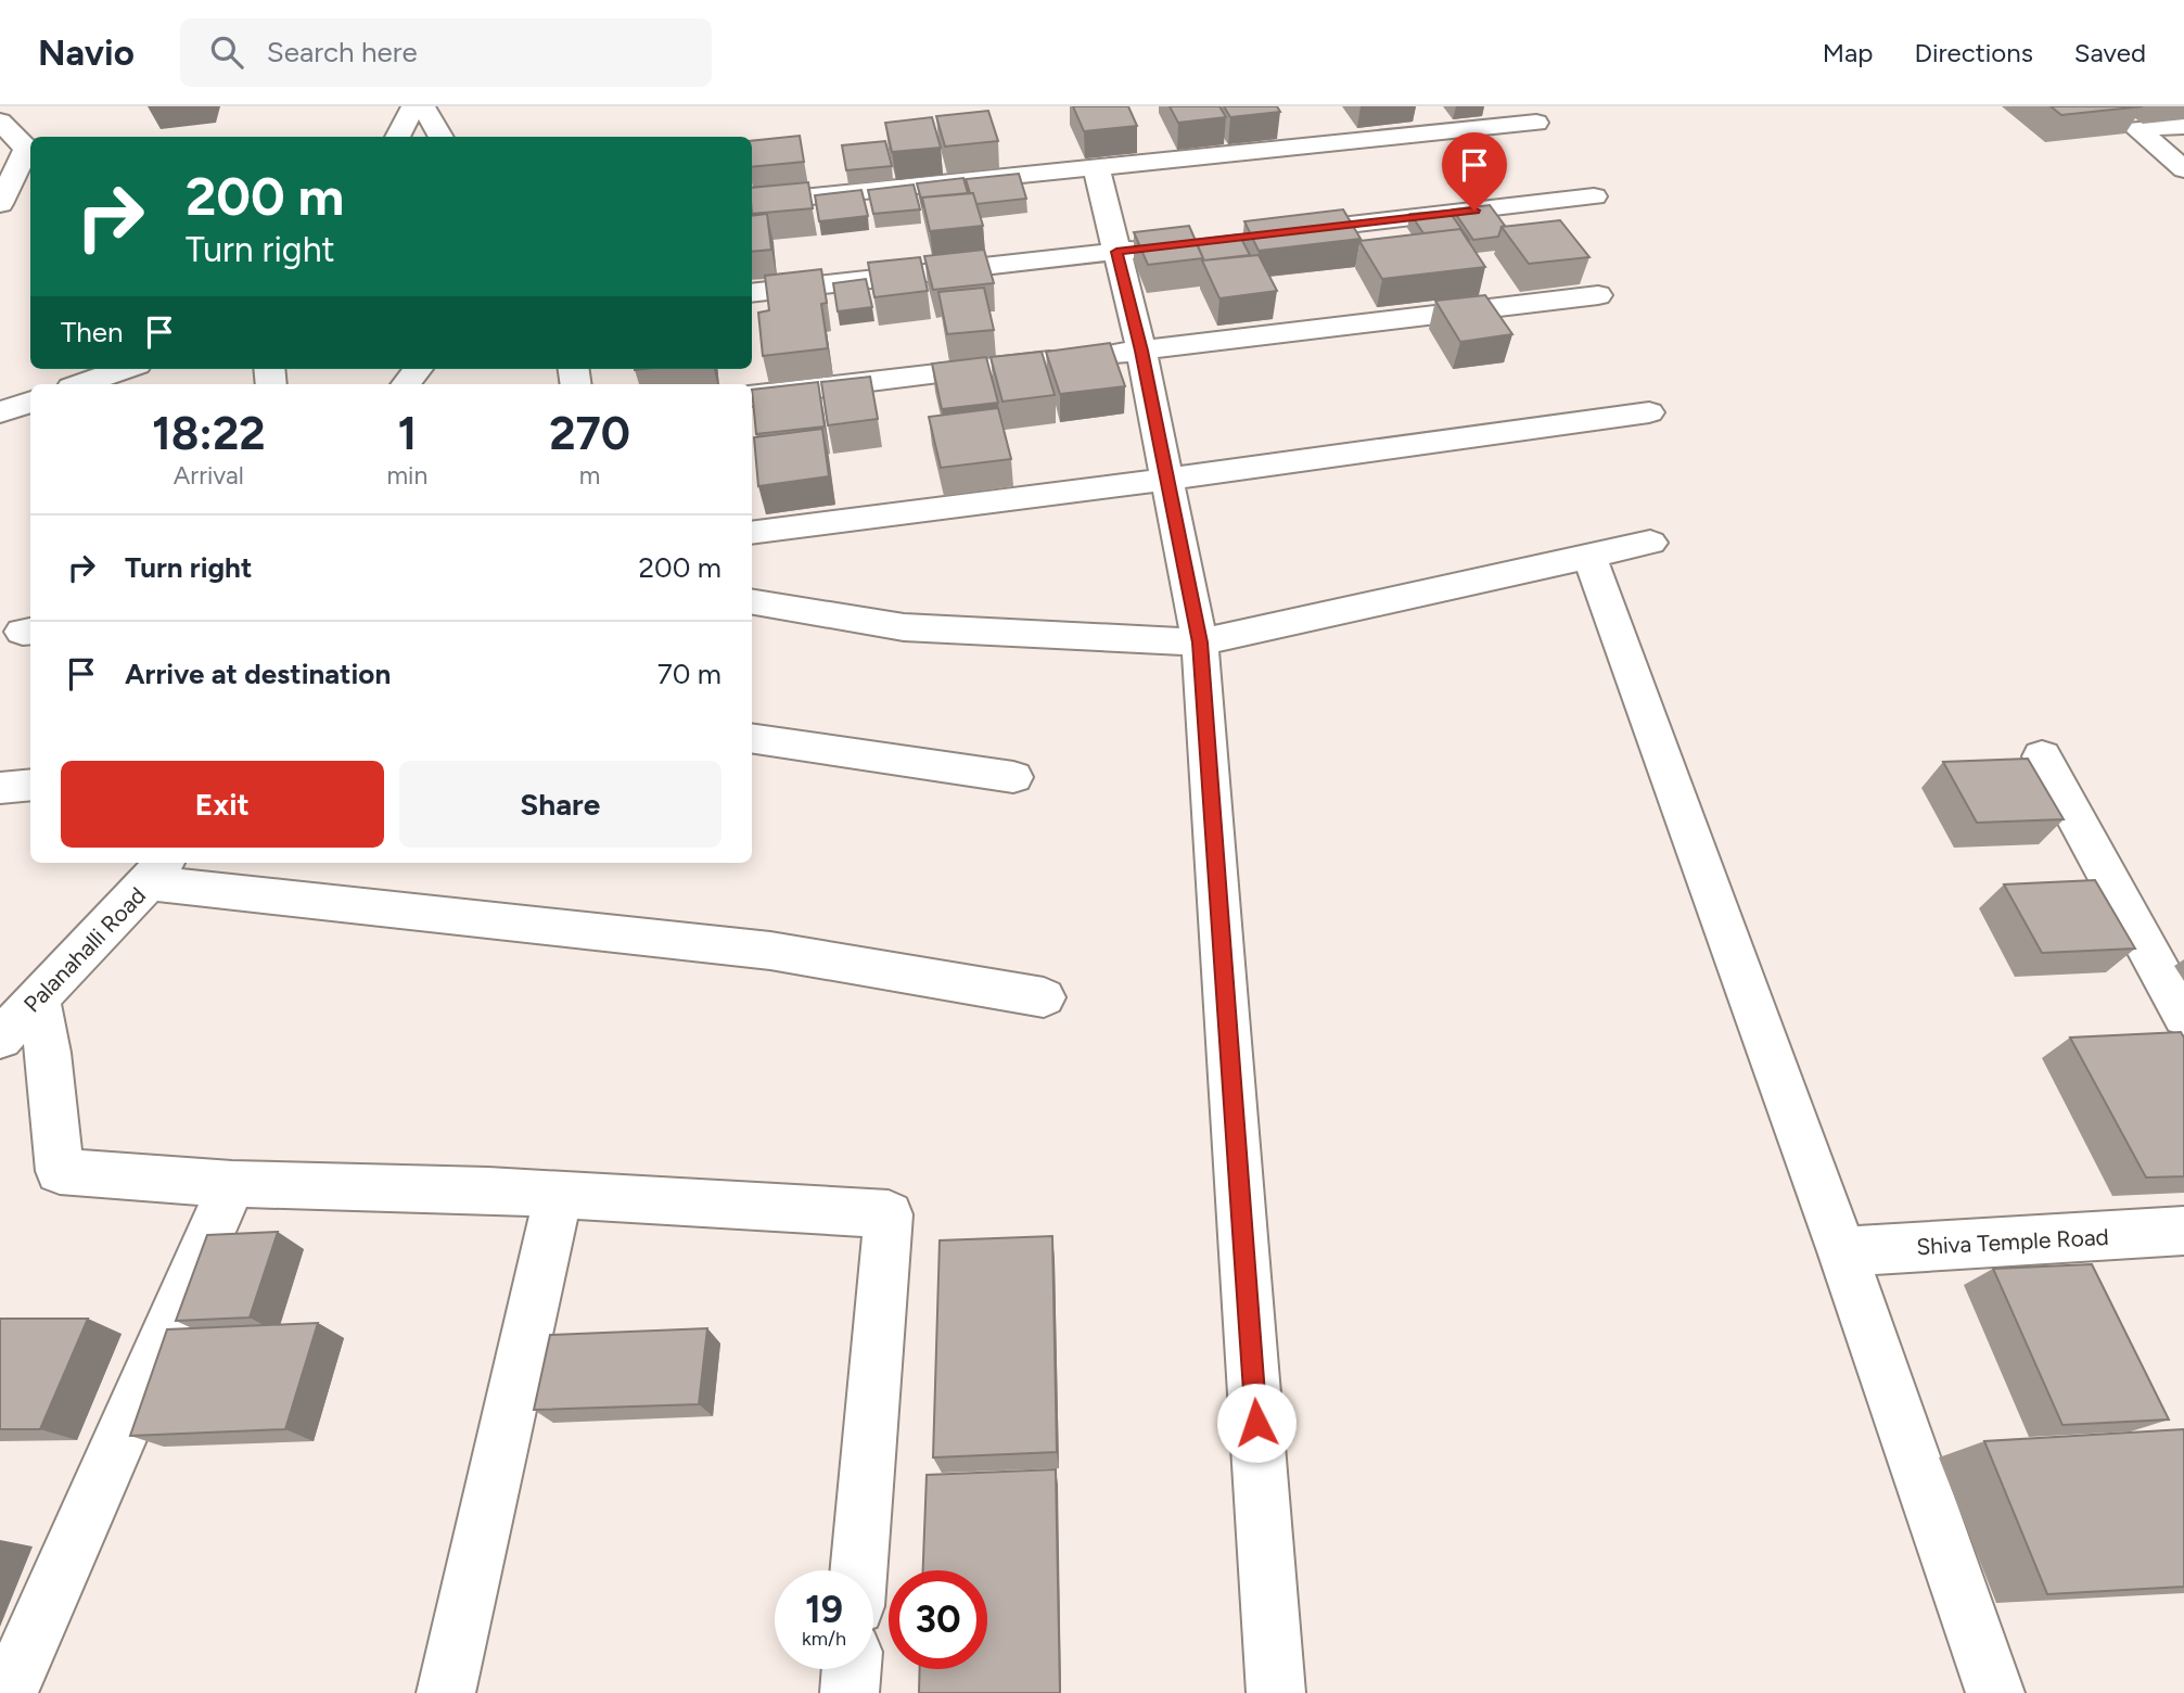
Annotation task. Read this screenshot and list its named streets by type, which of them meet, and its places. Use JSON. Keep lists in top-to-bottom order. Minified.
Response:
{"streets":{"street":["Palanahalli Road","Shiva Temple Road"]},"page":{"header":"Navio","search":"Search here","nav":["Map","Directions","Saved"],"turn":["200 m","Turn right"],"then":"Then","eta":["18:22","Arrival","1","min","270","m"],"list":[{"name":"Turn right","value":"200 m"},{"name":"Arrive at destination","value":"70 m"}],"buttons":["Exit","Share"],"speed":"19 km/h","limit":"30"}}
